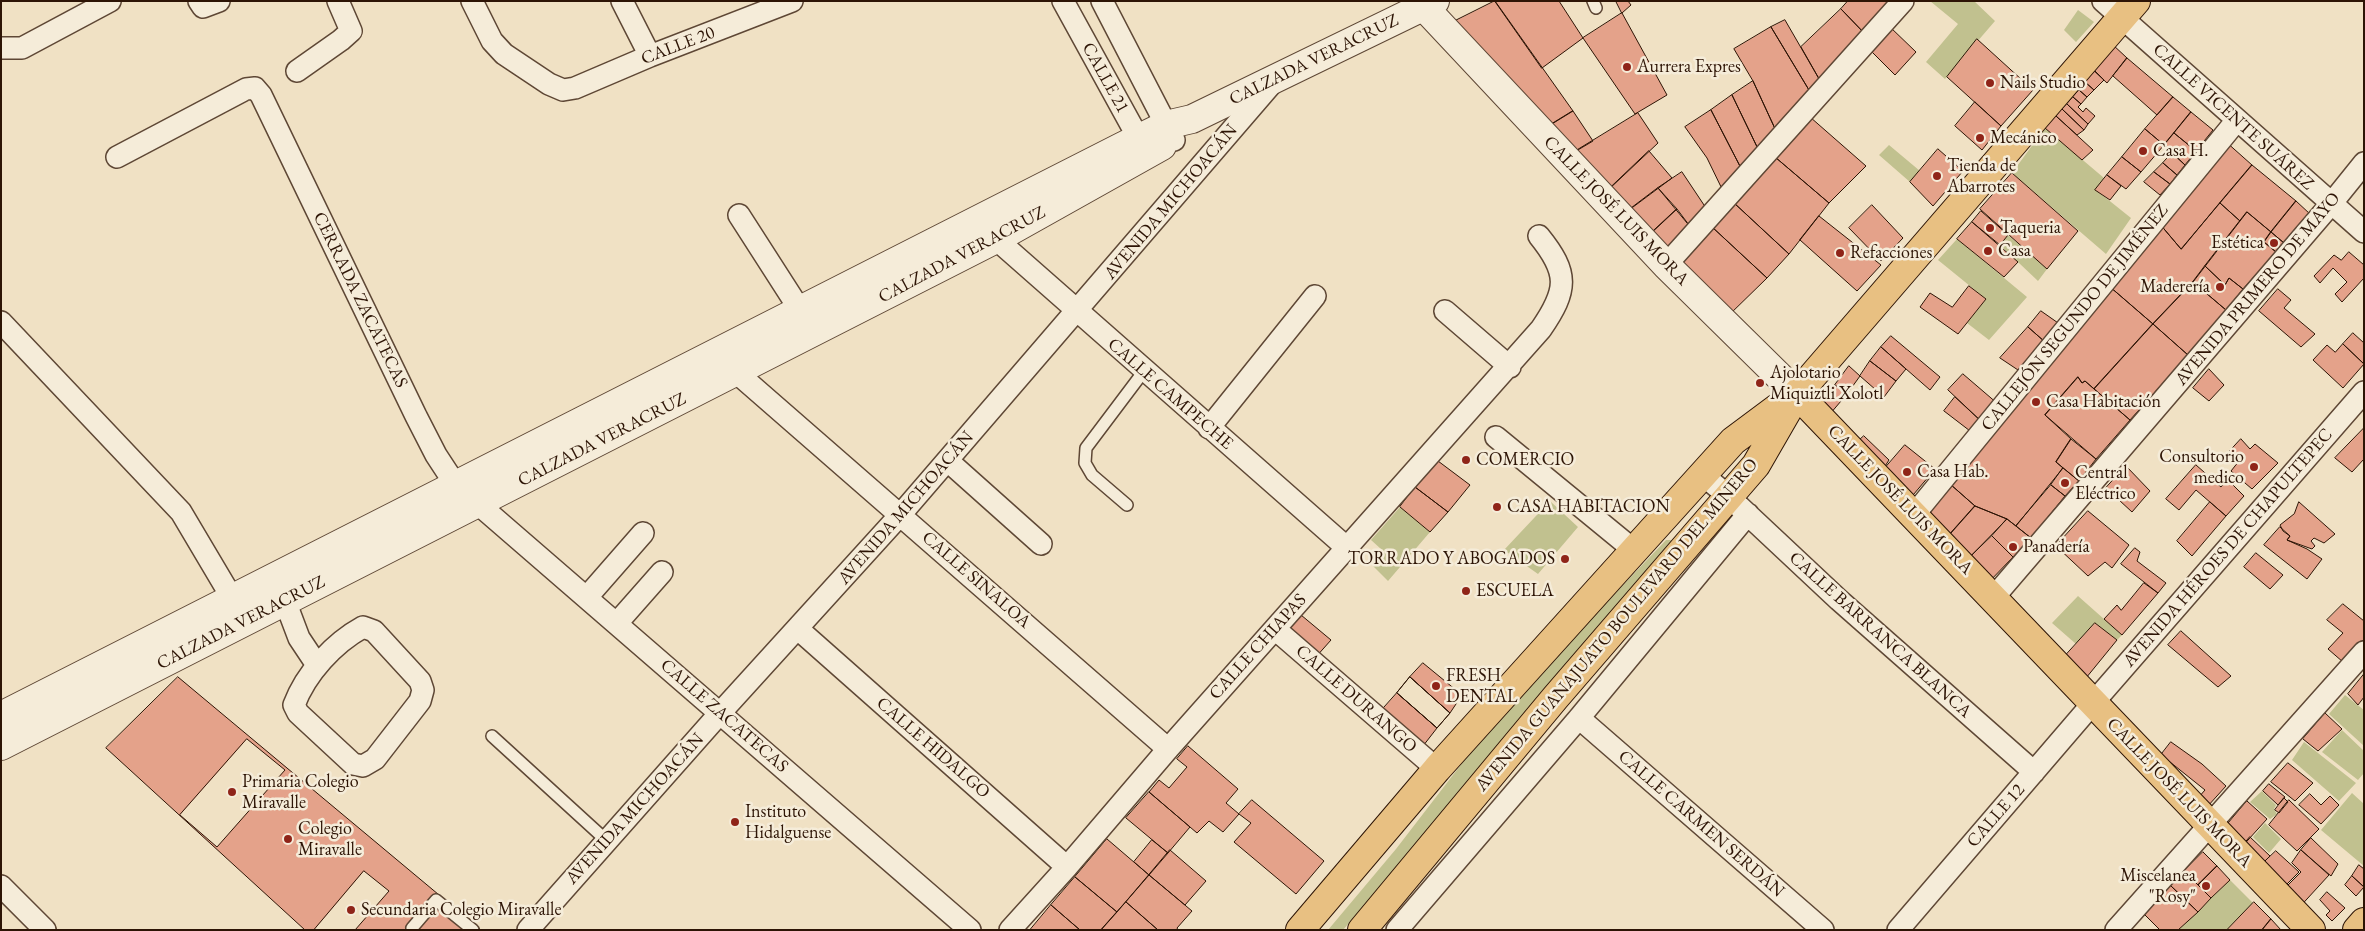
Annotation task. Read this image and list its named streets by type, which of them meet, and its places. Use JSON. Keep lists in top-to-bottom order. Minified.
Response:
{"streets":{"main road":["CALLE JOSÉ LUIS MORA","AVENIDA GUANAJUATO BOULEVARD DEL MINERO"],"street":["CALLE 20","CALZADA VERACRUZ","CALLE 21","CALLE VICENTE SUÁREZ","AVENIDA MICHOACÁN","AVENIDA PRIMERO DE MAYO","CERRADA ZACATECAS","CALLEJÓN SEGUNDO DE JIMÉNEZ","CALLE CAMPECHE","AVENIDA HÉROES DE CHAPULTEPEC","CALLE SINALOA","CALLE BARRANCA BLANCA","CALLE CHIAPAS","CALLE DURANGO","CALLE ZACATECAS","CALLE HIDALGO","CALLE 12","CALLE CARMEN SERDÁN"]},"crossings":[["CALZADA VERACRUZ","CALLE 21"],["CALZADA VERACRUZ","AVENIDA MICHOACÁN"],["CALZADA VERACRUZ","CALLE JOSÉ LUIS MORA"],["CALZADA VERACRUZ","CERRADA ZACATECAS"],["CALZADA VERACRUZ","CALLE CAMPECHE"],["CALZADA VERACRUZ","CALLE SINALOA"],["CALZADA VERACRUZ","CALLE ZACATECAS"],["CALLE VICENTE SUÁREZ","AVENIDA PRIMERO DE MAYO"],["CALLE VICENTE SUÁREZ","CALLEJÓN SEGUNDO DE JIMÉNEZ"],["AVENIDA MICHOACÁN","CALLE CAMPECHE"],["AVENIDA MICHOACÁN","CALLE SINALOA"],["AVENIDA MICHOACÁN","CALLE ZACATECAS"],["AVENIDA MICHOACÁN","CALLE HIDALGO"],["CALLE JOSÉ LUIS MORA","AVENIDA PRIMERO DE MAYO"],["CALLE JOSÉ LUIS MORA","CALLEJÓN SEGUNDO DE JIMÉNEZ"],["CALLE JOSÉ LUIS MORA","AVENIDA HÉROES DE CHAPULTEPEC"],["CALLE JOSÉ LUIS MORA","AVENIDA GUANAJUATO BOULEVARD DEL MINERO"],["CALLE JOSÉ LUIS MORA","CALLE 12"],["CERRADA ZACATECAS","CALLE ZACATECAS"],["CALLE CAMPECHE","CALLE CHIAPAS"],["AVENIDA HÉROES DE CHAPULTEPEC","CALLE 12"],["CALLE SINALOA","CALLE CHIAPAS"],["AVENIDA GUANAJUATO BOULEVARD DEL MINERO","CALLE BARRANCA BLANCA"],["AVENIDA GUANAJUATO BOULEVARD DEL MINERO","CALLE DURANGO"],["CALLE BARRANCA BLANCA","CALLE 12"],["CALLE CHIAPAS","CALLE DURANGO"],["CALLE CHIAPAS","CALLE HIDALGO"]],"places":["Aurrera Expres","Nails Studio","Mecánico","Casa H.","Tienda de Abarrotes","Taqueria","Estética","Casa","Refacciones","Maderería","Ajolotario Miquiztli Xolotl","Casa Habitación","COMERCIO","Consultorio medico","Casa Hab.","Central Eléctrico","CASA HABITACION","Panadería","TORRADO Y ABOGADOS","ESCUELA","FRESH DENTAL","Primaria Colegio Miravalle","Instituto Hidalguense","Colegio Miravalle","Miscelanea \"Rosy\"","Secundaria Colegio Miravalle"]}
